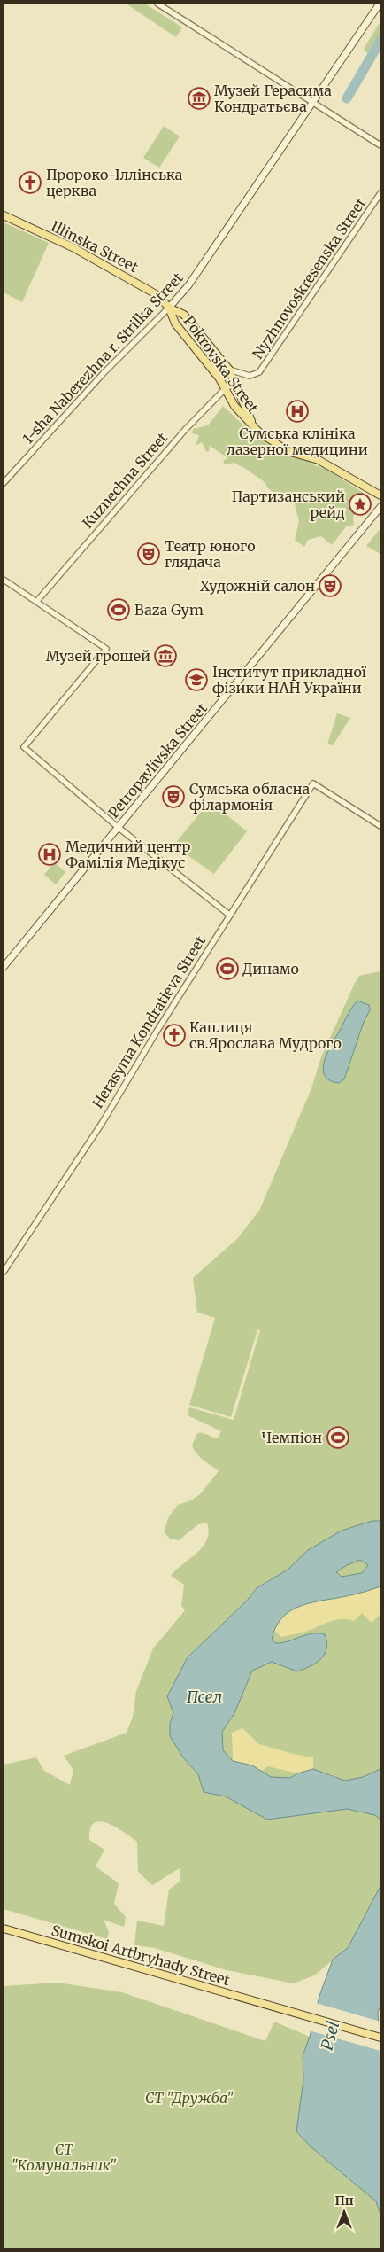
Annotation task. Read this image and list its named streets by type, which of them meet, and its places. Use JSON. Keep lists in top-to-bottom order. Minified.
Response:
{"streets":{"main road":["Illinska Street","1-sha Naberezhna r. Strilka Street","Pokrovska Street","Petropavlivska Street","Sumskoi Artbryhady Street"],"street":["Nyzhnovoskresenska Street","Kuznechna Street","Herasyma Kondratieva Street"]},"crossings":[["Illinska Street","1-sha Naberezhna r. Strilka Street"],["Illinska Street","Pokrovska Street"],["1-sha Naberezhna r. Strilka Street","Pokrovska Street"],["Pokrovska Street","Kuznechna Street"]],"water":["Псел","Psel"],"parks":["СТ \"Дружба\"","СТ \"Комунальник\""],"places":{"museum":["Музей Герасима Кондратьєва","Музей грошей"],"church":["Пророко-Іллінська церква","Каплиця св.Ярослава Мудрого"],"hospital":["Сумська клініка лазерної медицини","Медичний центр Фамілія Медікус"],"place":["Партизанський рейд"],"theatre":["Театр юного глядача","Художній салон","Сумська обласна філармонія"],"sports":["Baza Gym","Динамо","Чемпіон"],"school or university":["Інститут прикладної фізики НАН України"]},"north":"top"}
